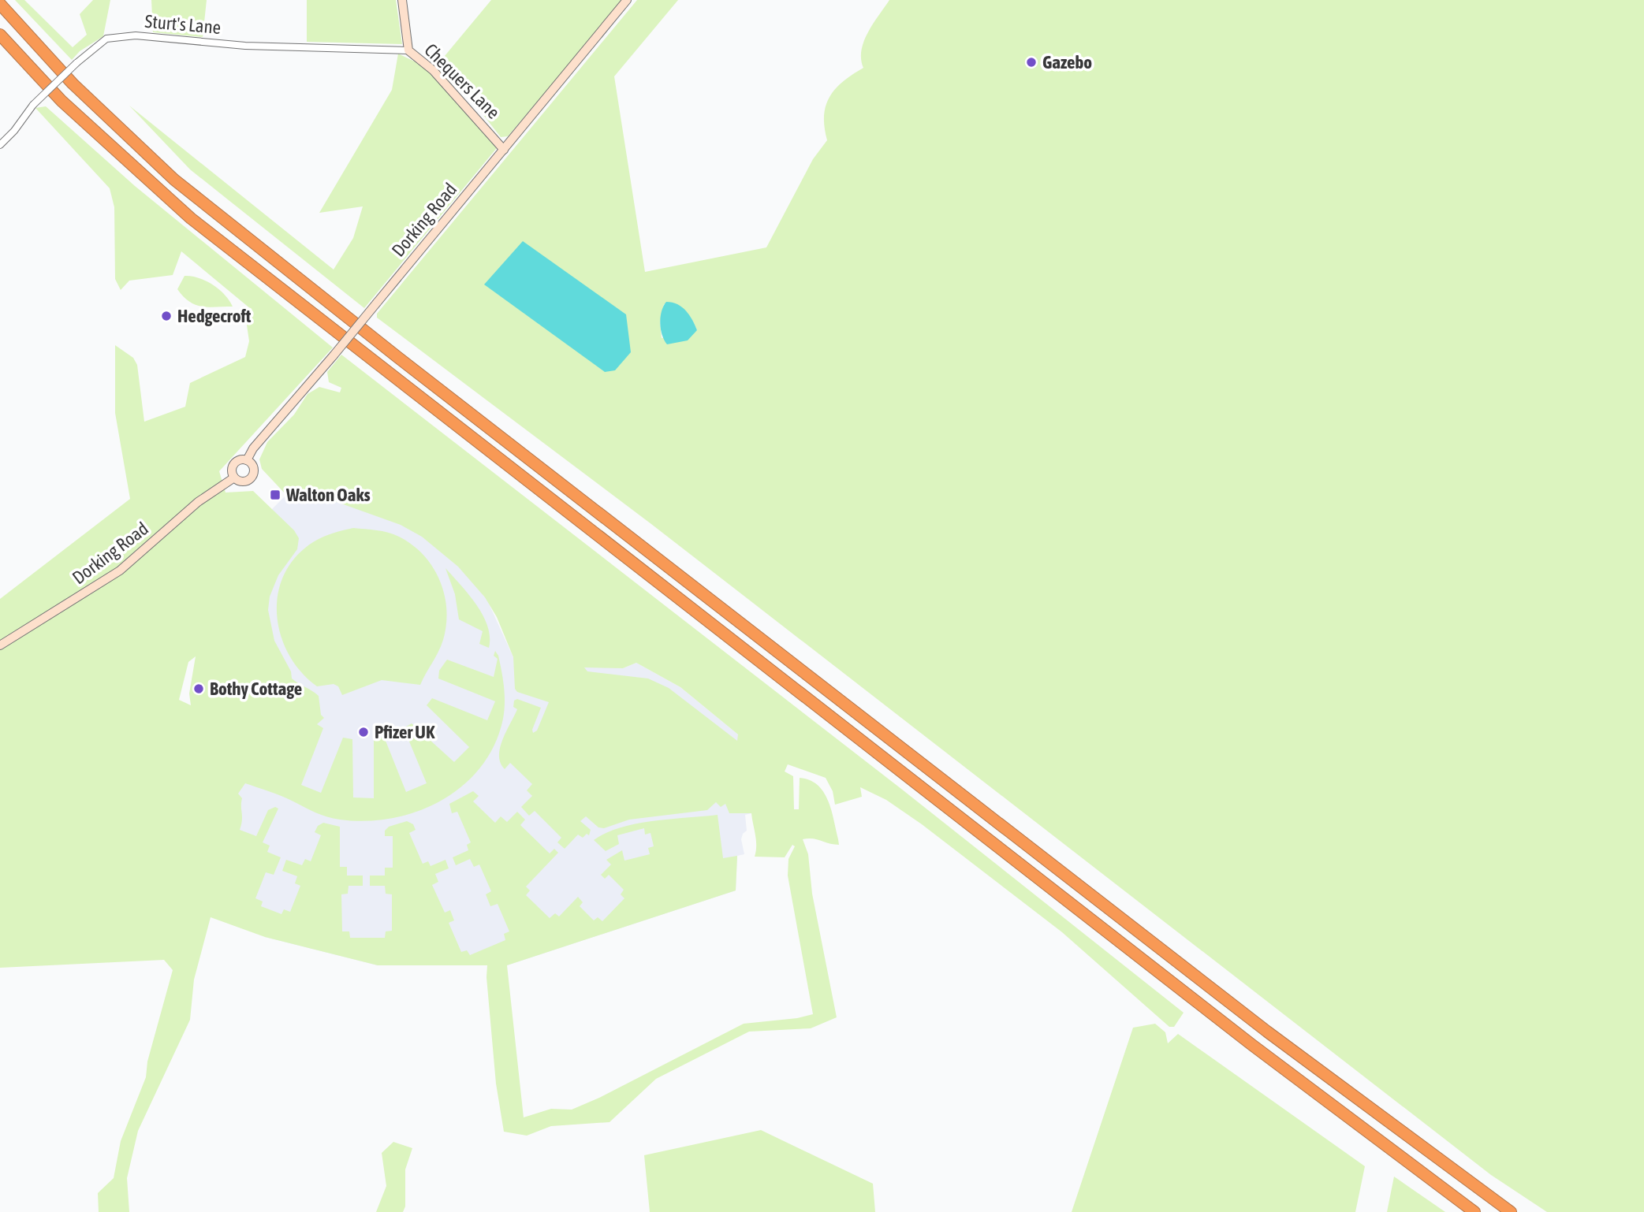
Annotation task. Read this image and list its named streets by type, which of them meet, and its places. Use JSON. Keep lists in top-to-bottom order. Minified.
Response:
{"streets":{"main road":["Chequers Lane","Dorking Road"],"street":["Sturt's Lane"]},"crossings":[["Sturt's Lane","Chequers Lane"],["Chequers Lane","Dorking Road"]],"places":{"other":["Gazebo","Hedgecroft","Bothy Cottage","Pfizer UK"],"transit":["Walton Oaks"]}}
